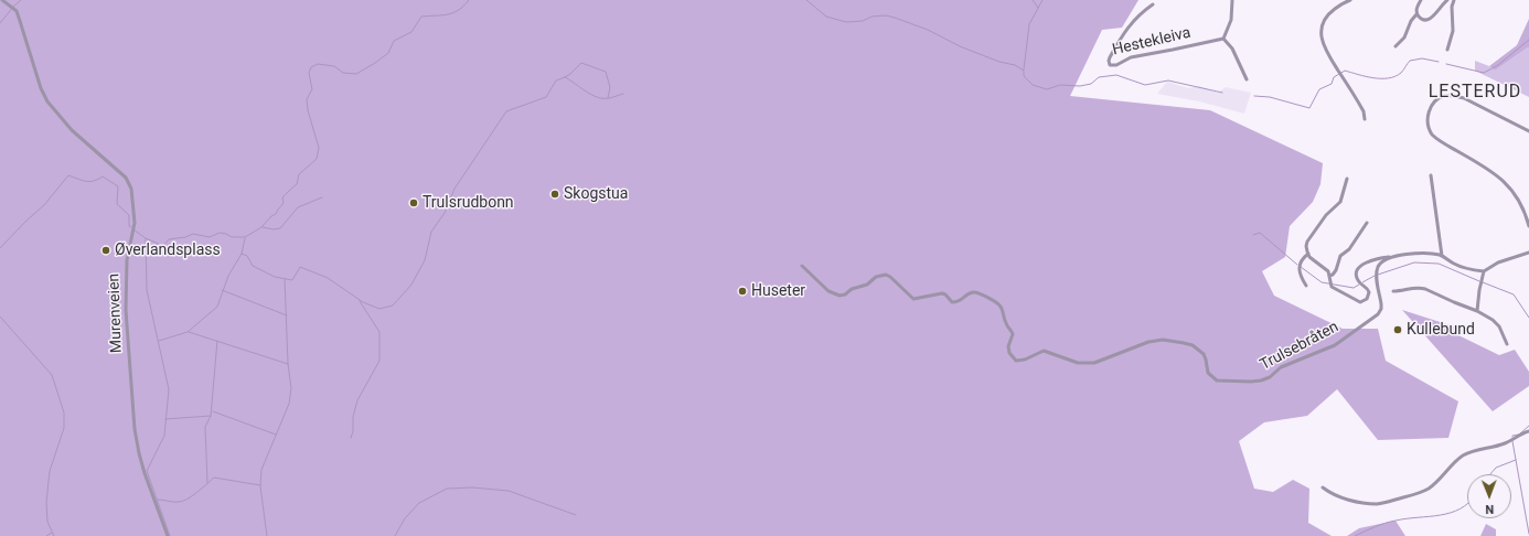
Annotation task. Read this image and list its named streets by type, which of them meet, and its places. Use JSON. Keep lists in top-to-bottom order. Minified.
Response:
{"streets":{"street":["Hestekleiva","Murenveien","Trulsebråten"]},"districts":["LESTERUD"],"places":["Skogstua","Trulsrudbonn","Øverlandsplass","Huseter","Kullebund"],"north":"bottom"}
